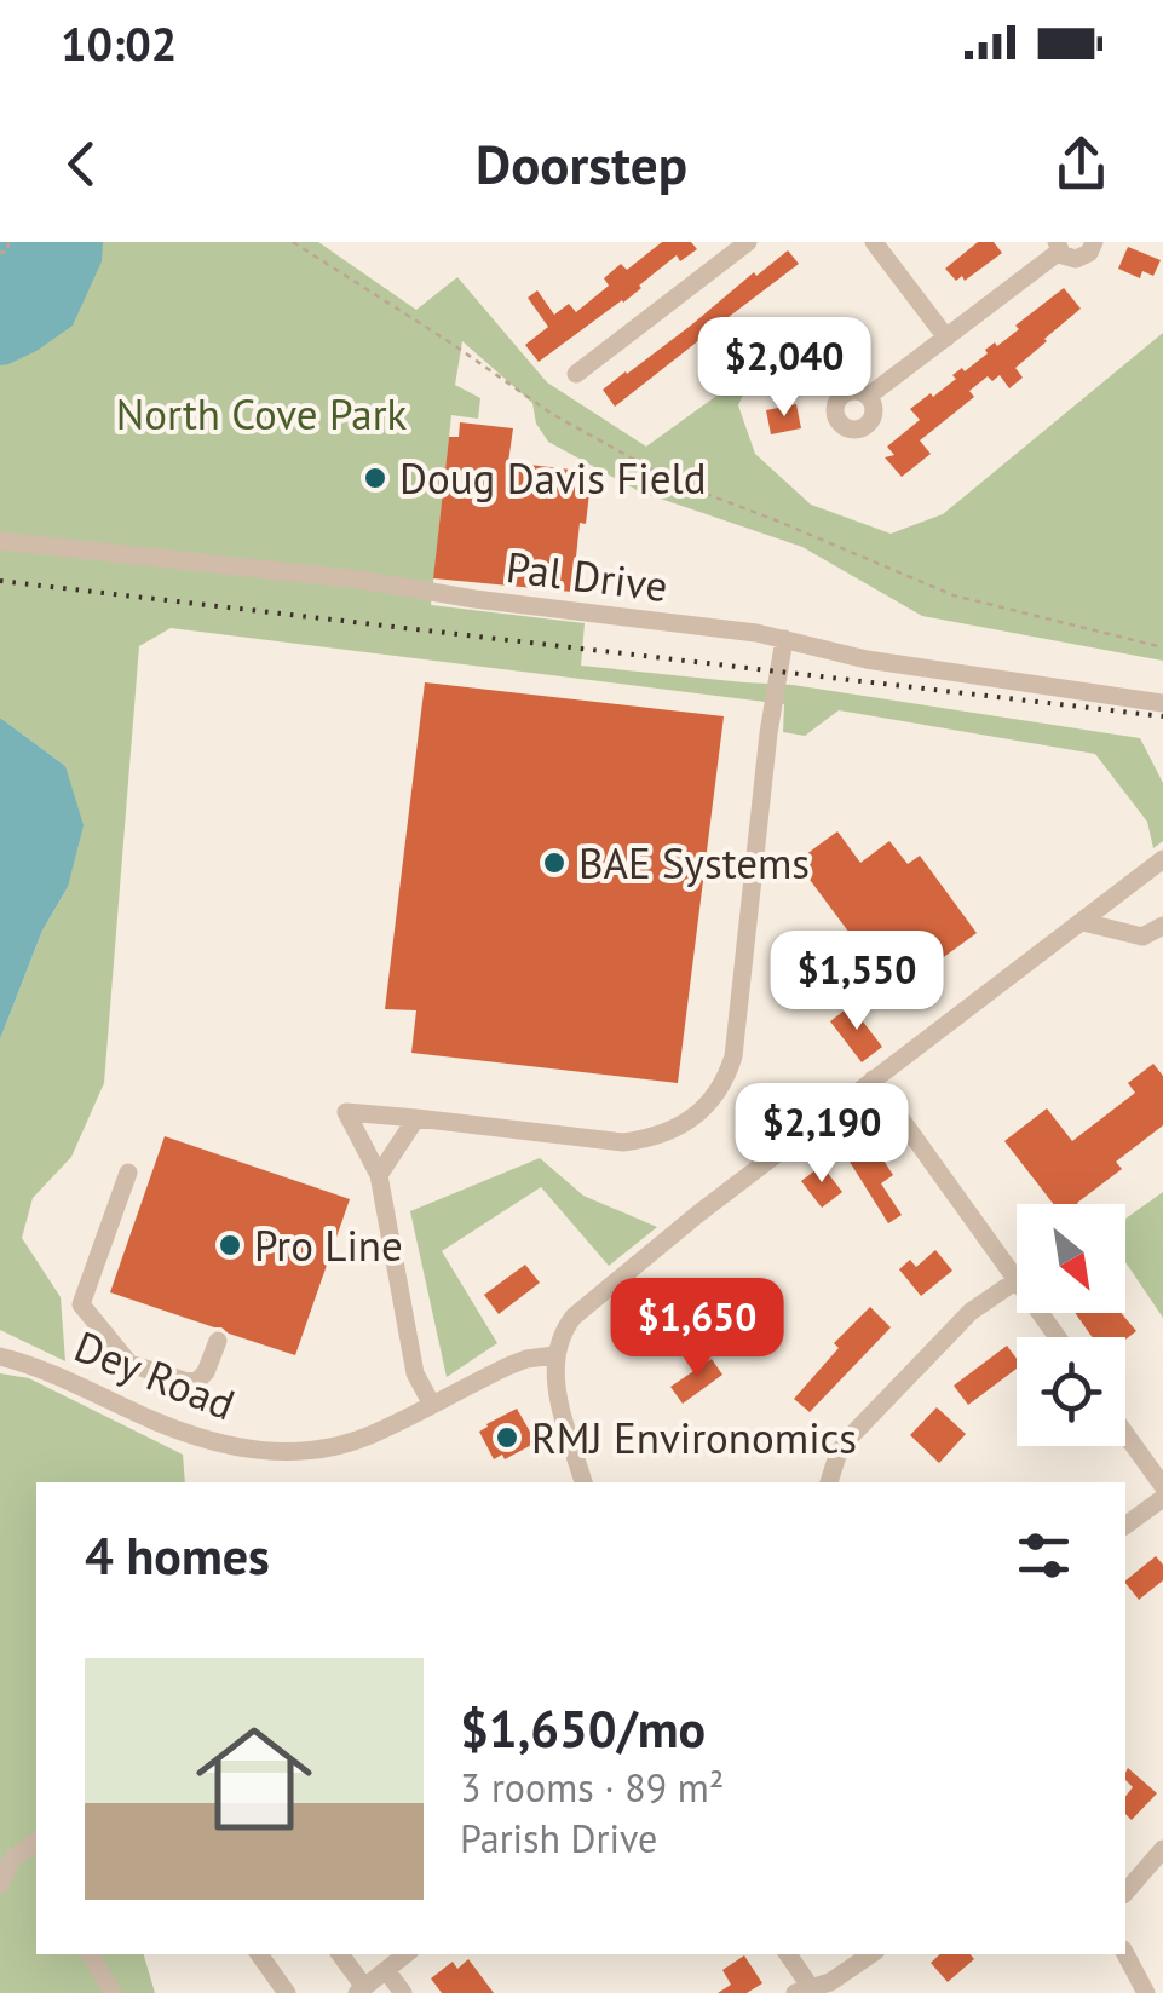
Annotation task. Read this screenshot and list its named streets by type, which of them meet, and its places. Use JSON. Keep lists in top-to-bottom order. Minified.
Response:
{"streets":{"street":["Pal Drive","Dey Road"]},"parks":["North Cove Park"],"places":["Doug Davis Field","BAE Systems","Pro Line","RMJ Environomics"],"north":"bottom right","page":{"status":"10:02","header":"Doorstep","price":["$2,040","$1,550","$2,190","$1,650"],"heading":"4 homes","list":[{"name":"$1,650/mo","note":"3 rooms · 89 m² · Parish Drive"}]}}
